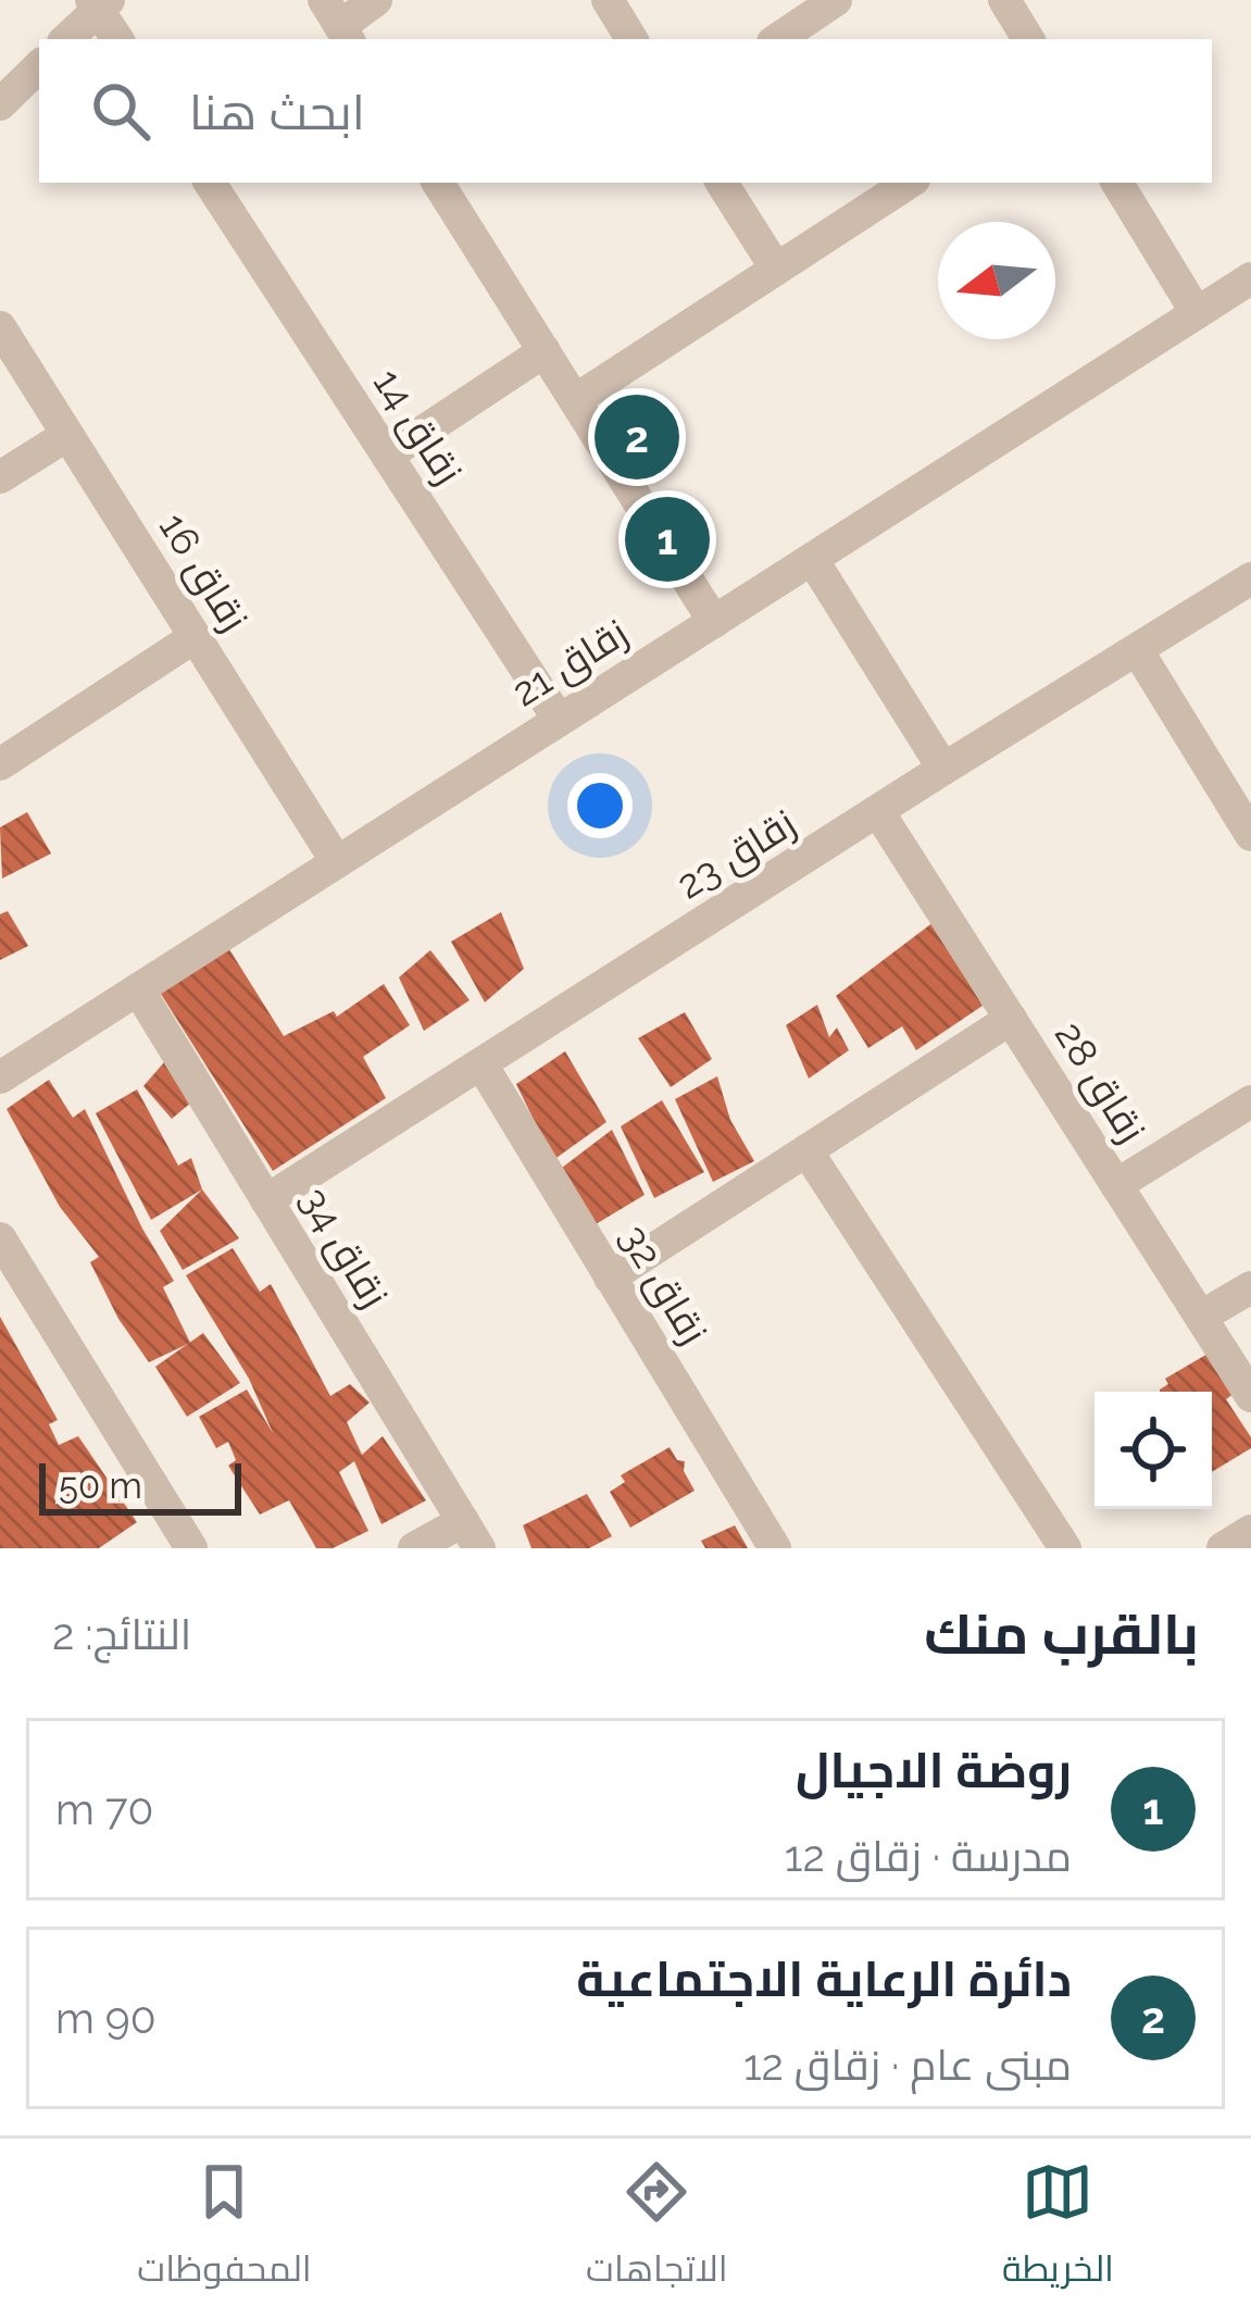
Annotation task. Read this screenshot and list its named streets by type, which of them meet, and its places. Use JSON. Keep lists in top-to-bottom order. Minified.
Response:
{"streets":{"street":["زقاق 14","زقاق 16","زقاق 21","زقاق 23","زقاق 28","زقاق 34","زقاق 32"]},"crossings":[["زقاق 14","زقاق 21"],["زقاق 16","زقاق 21"],["زقاق 21","زقاق 34"],["زقاق 23","زقاق 28"],["زقاق 23","زقاق 34"],["زقاق 23","زقاق 32"]],"scale_bar":"50 m","north":"left","page":{"search":"ابحث هنا","pins":["2","1"],"scale":"50 m","heading":["بالقرب منك","النتائج: 2"],"list":[{"mark":"1","name":"روضة الاجيال","note":"مدرسة · زقاق 12","value":"70 m"},{"mark":"2","name":"دائرة الرعاية الاجتماعية","note":"مبنى عام · زقاق 12","value":"90 m"}],"nav":["الخريطة","الاتجاهات","المحفوظات"]}}
